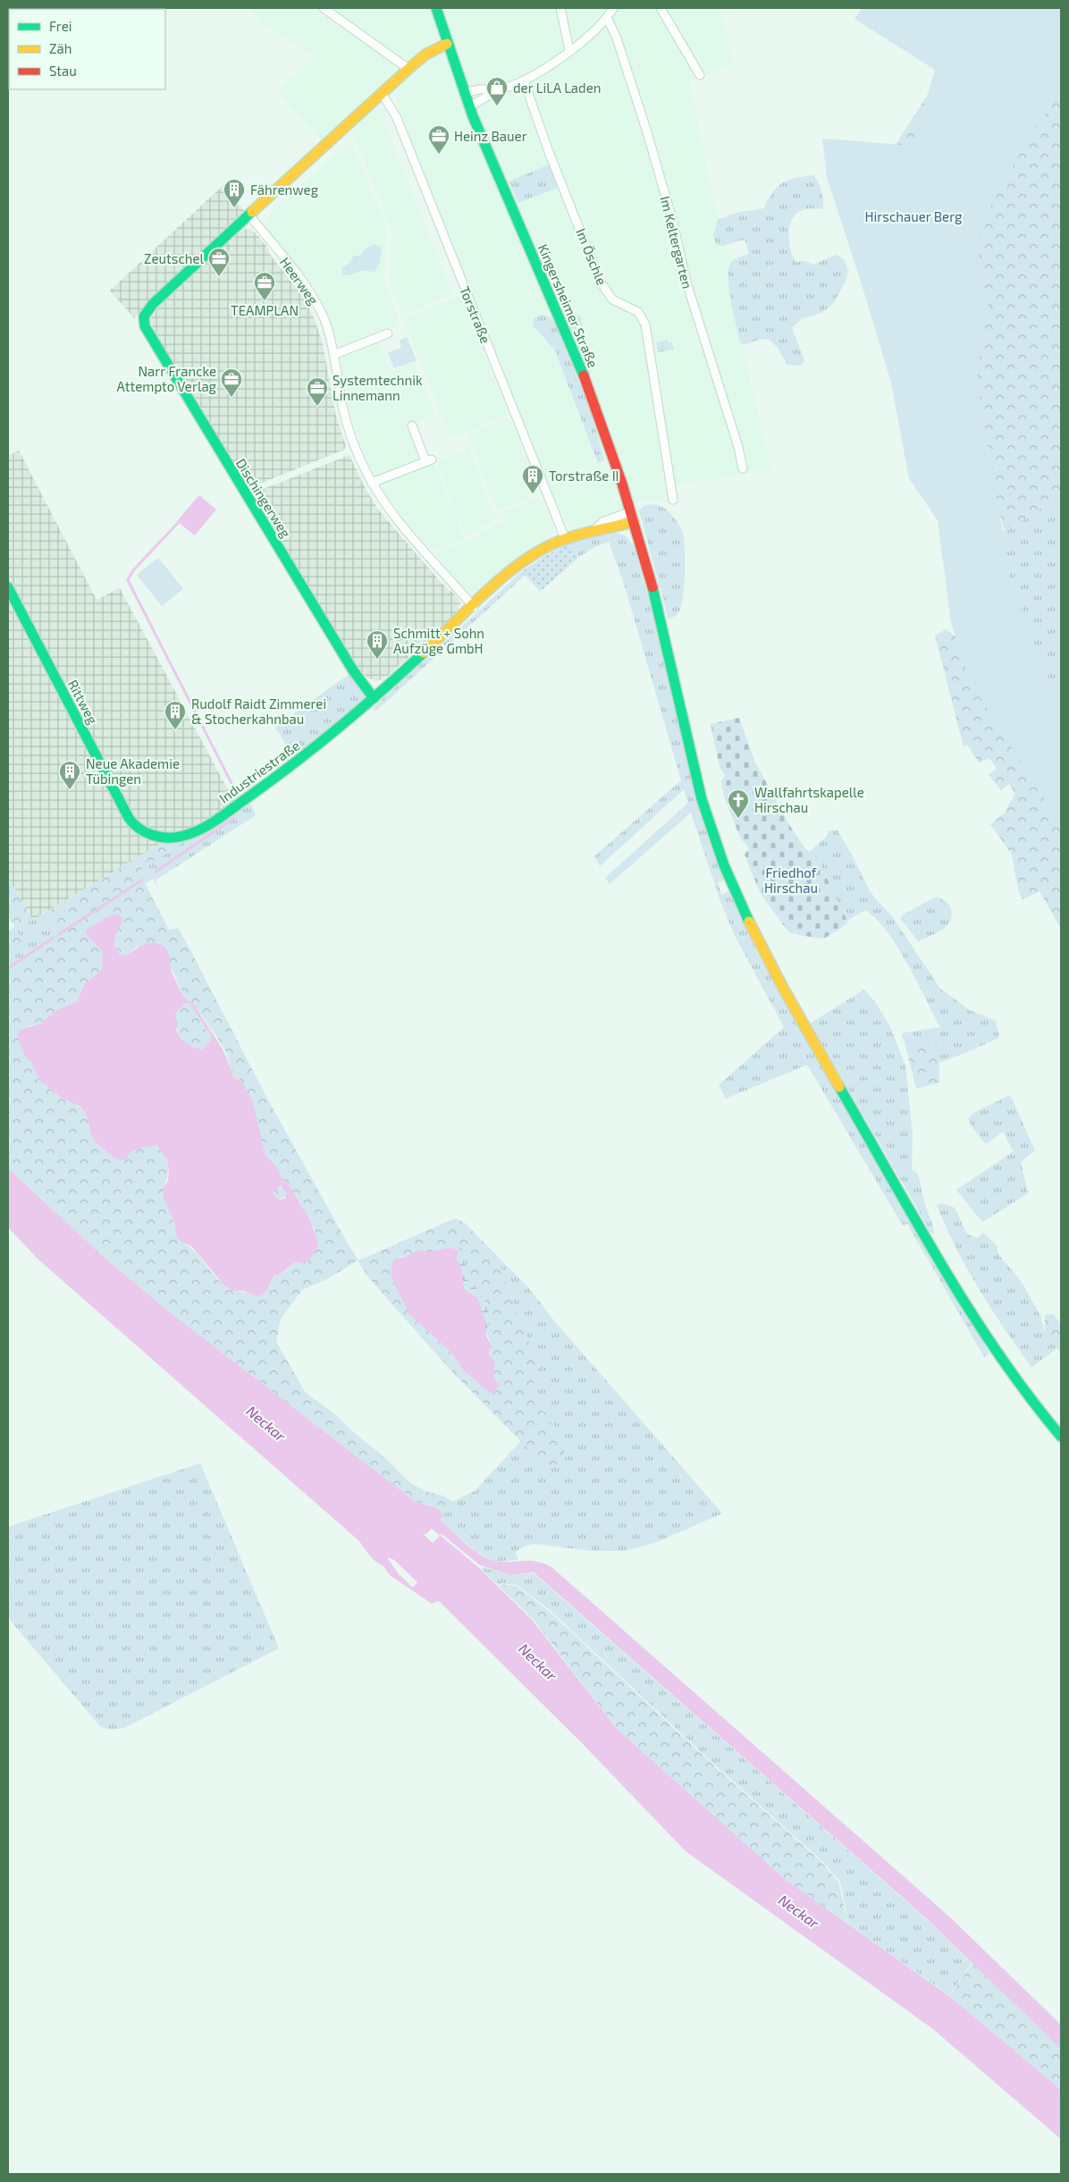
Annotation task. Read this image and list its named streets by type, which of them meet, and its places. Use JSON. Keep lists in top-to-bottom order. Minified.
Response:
{"streets":{"street":["Im Keltergarten","Im Öschle","Heerweg","Kingersheimer Straße","Torstraße","Dischingerweg","Rittweg","Industriestraße"]},"crossings":[["Heerweg","Dischingerweg"],["Heerweg","Industriestraße"],["Kingersheimer Straße","Industriestraße"],["Torstraße","Industriestraße"],["Dischingerweg","Industriestraße"],["Rittweg","Industriestraße"]],"water":["Neckar"],"parks":["Hirschauer Berg","Friedhof Hirschau"],"places":{"shop":["der LiLA Laden"],"office":["Heinz Bauer","Zeutschel","TEAMPLAN","Narr Francke Attempto Verlag","Systemtechnik Linnemann"],"building":["Fährenweg","Torstraße II","Schmitt + Sohn Aufzüge GmbH","Rudolf Raidt Zimmerei & Stocherkahnbau","Neue Akademie Tübingen"],"church":["Wallfahrtskapelle Hirschau"]},"legend":["Frei","Zäh","Stau"]}
